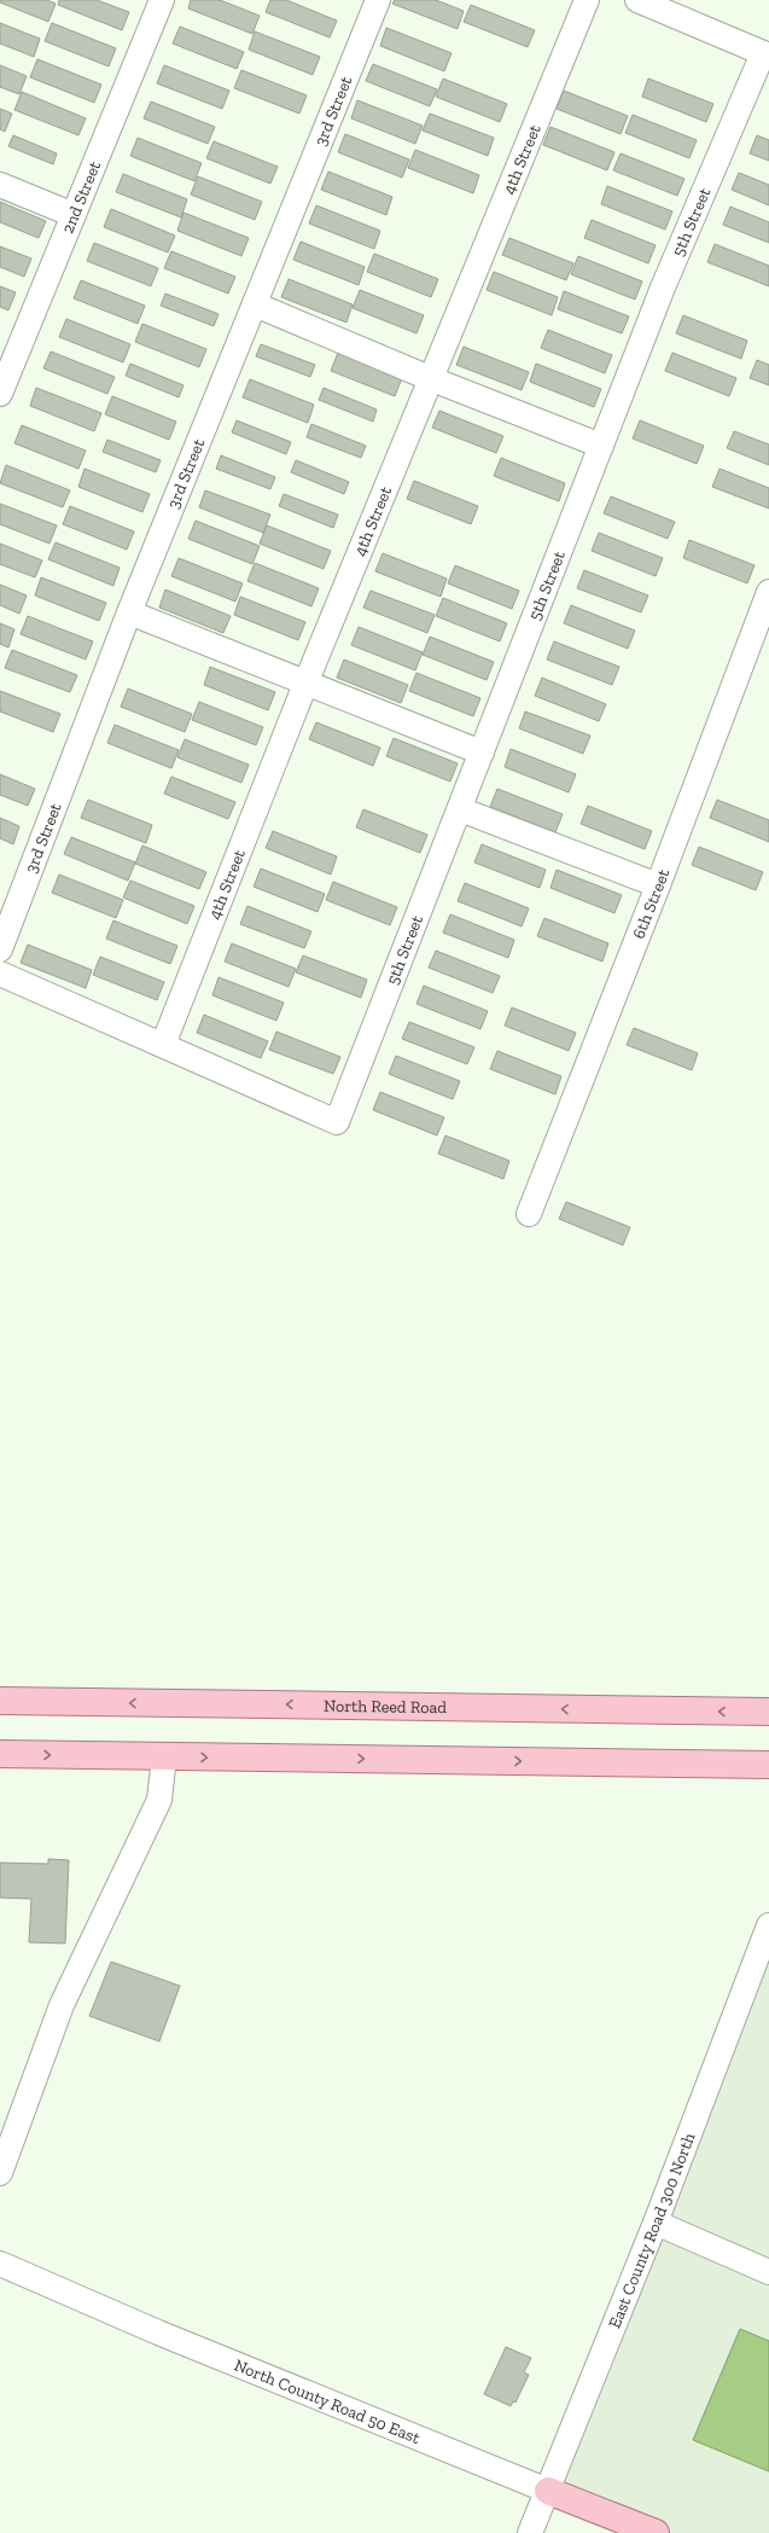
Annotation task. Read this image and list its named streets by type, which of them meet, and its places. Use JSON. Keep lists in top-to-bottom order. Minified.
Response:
{"streets":{"main road":["North Reed Road","North County Road 50 East"],"street":["3rd Street","4th Street","2nd Street","5th Street","6th Street","East County Road 300 North"]},"crossings":[["4th Street","5th Street"],["East County Road 300 North","North County Road 50 East"]]}
